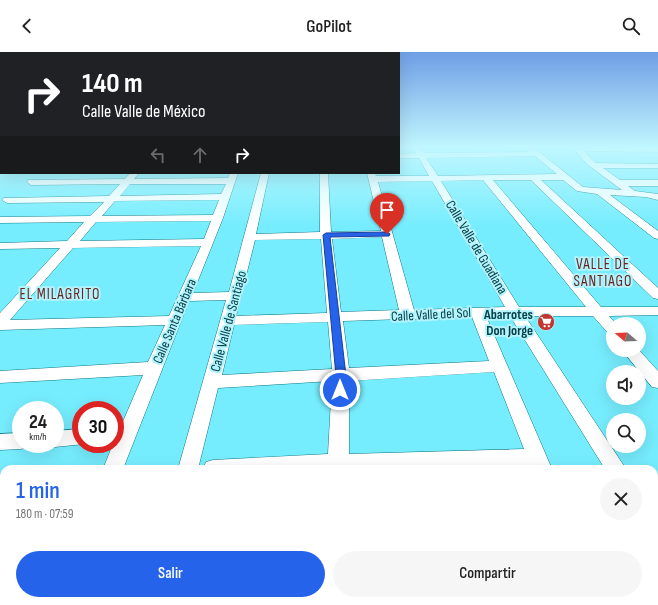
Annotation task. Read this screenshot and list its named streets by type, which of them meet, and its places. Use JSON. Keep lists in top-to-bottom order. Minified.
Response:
{"streets":{"street":["Calle Valle de Guadiana","Calle Valle del Sol","Calle Santa Bárbara","Calle Valle de Santiago"]},"crossings":[["Calle Valle de Guadiana","Calle Valle del Sol"],["Calle Valle del Sol","Calle Valle de Santiago"]],"districts":["VALLE DE SANTIAGO","EL MILAGRITO"],"places":{"supermarket":["Abarrotes Don Jorge"]},"north":"left","page":{"header":"GoPilot","turn":["140 m","Calle Valle de México"],"speed":"24 km/h","limit":"30","heading":["1 min","180 m · 07:59"],"buttons":["Salir","Compartir"]}}
